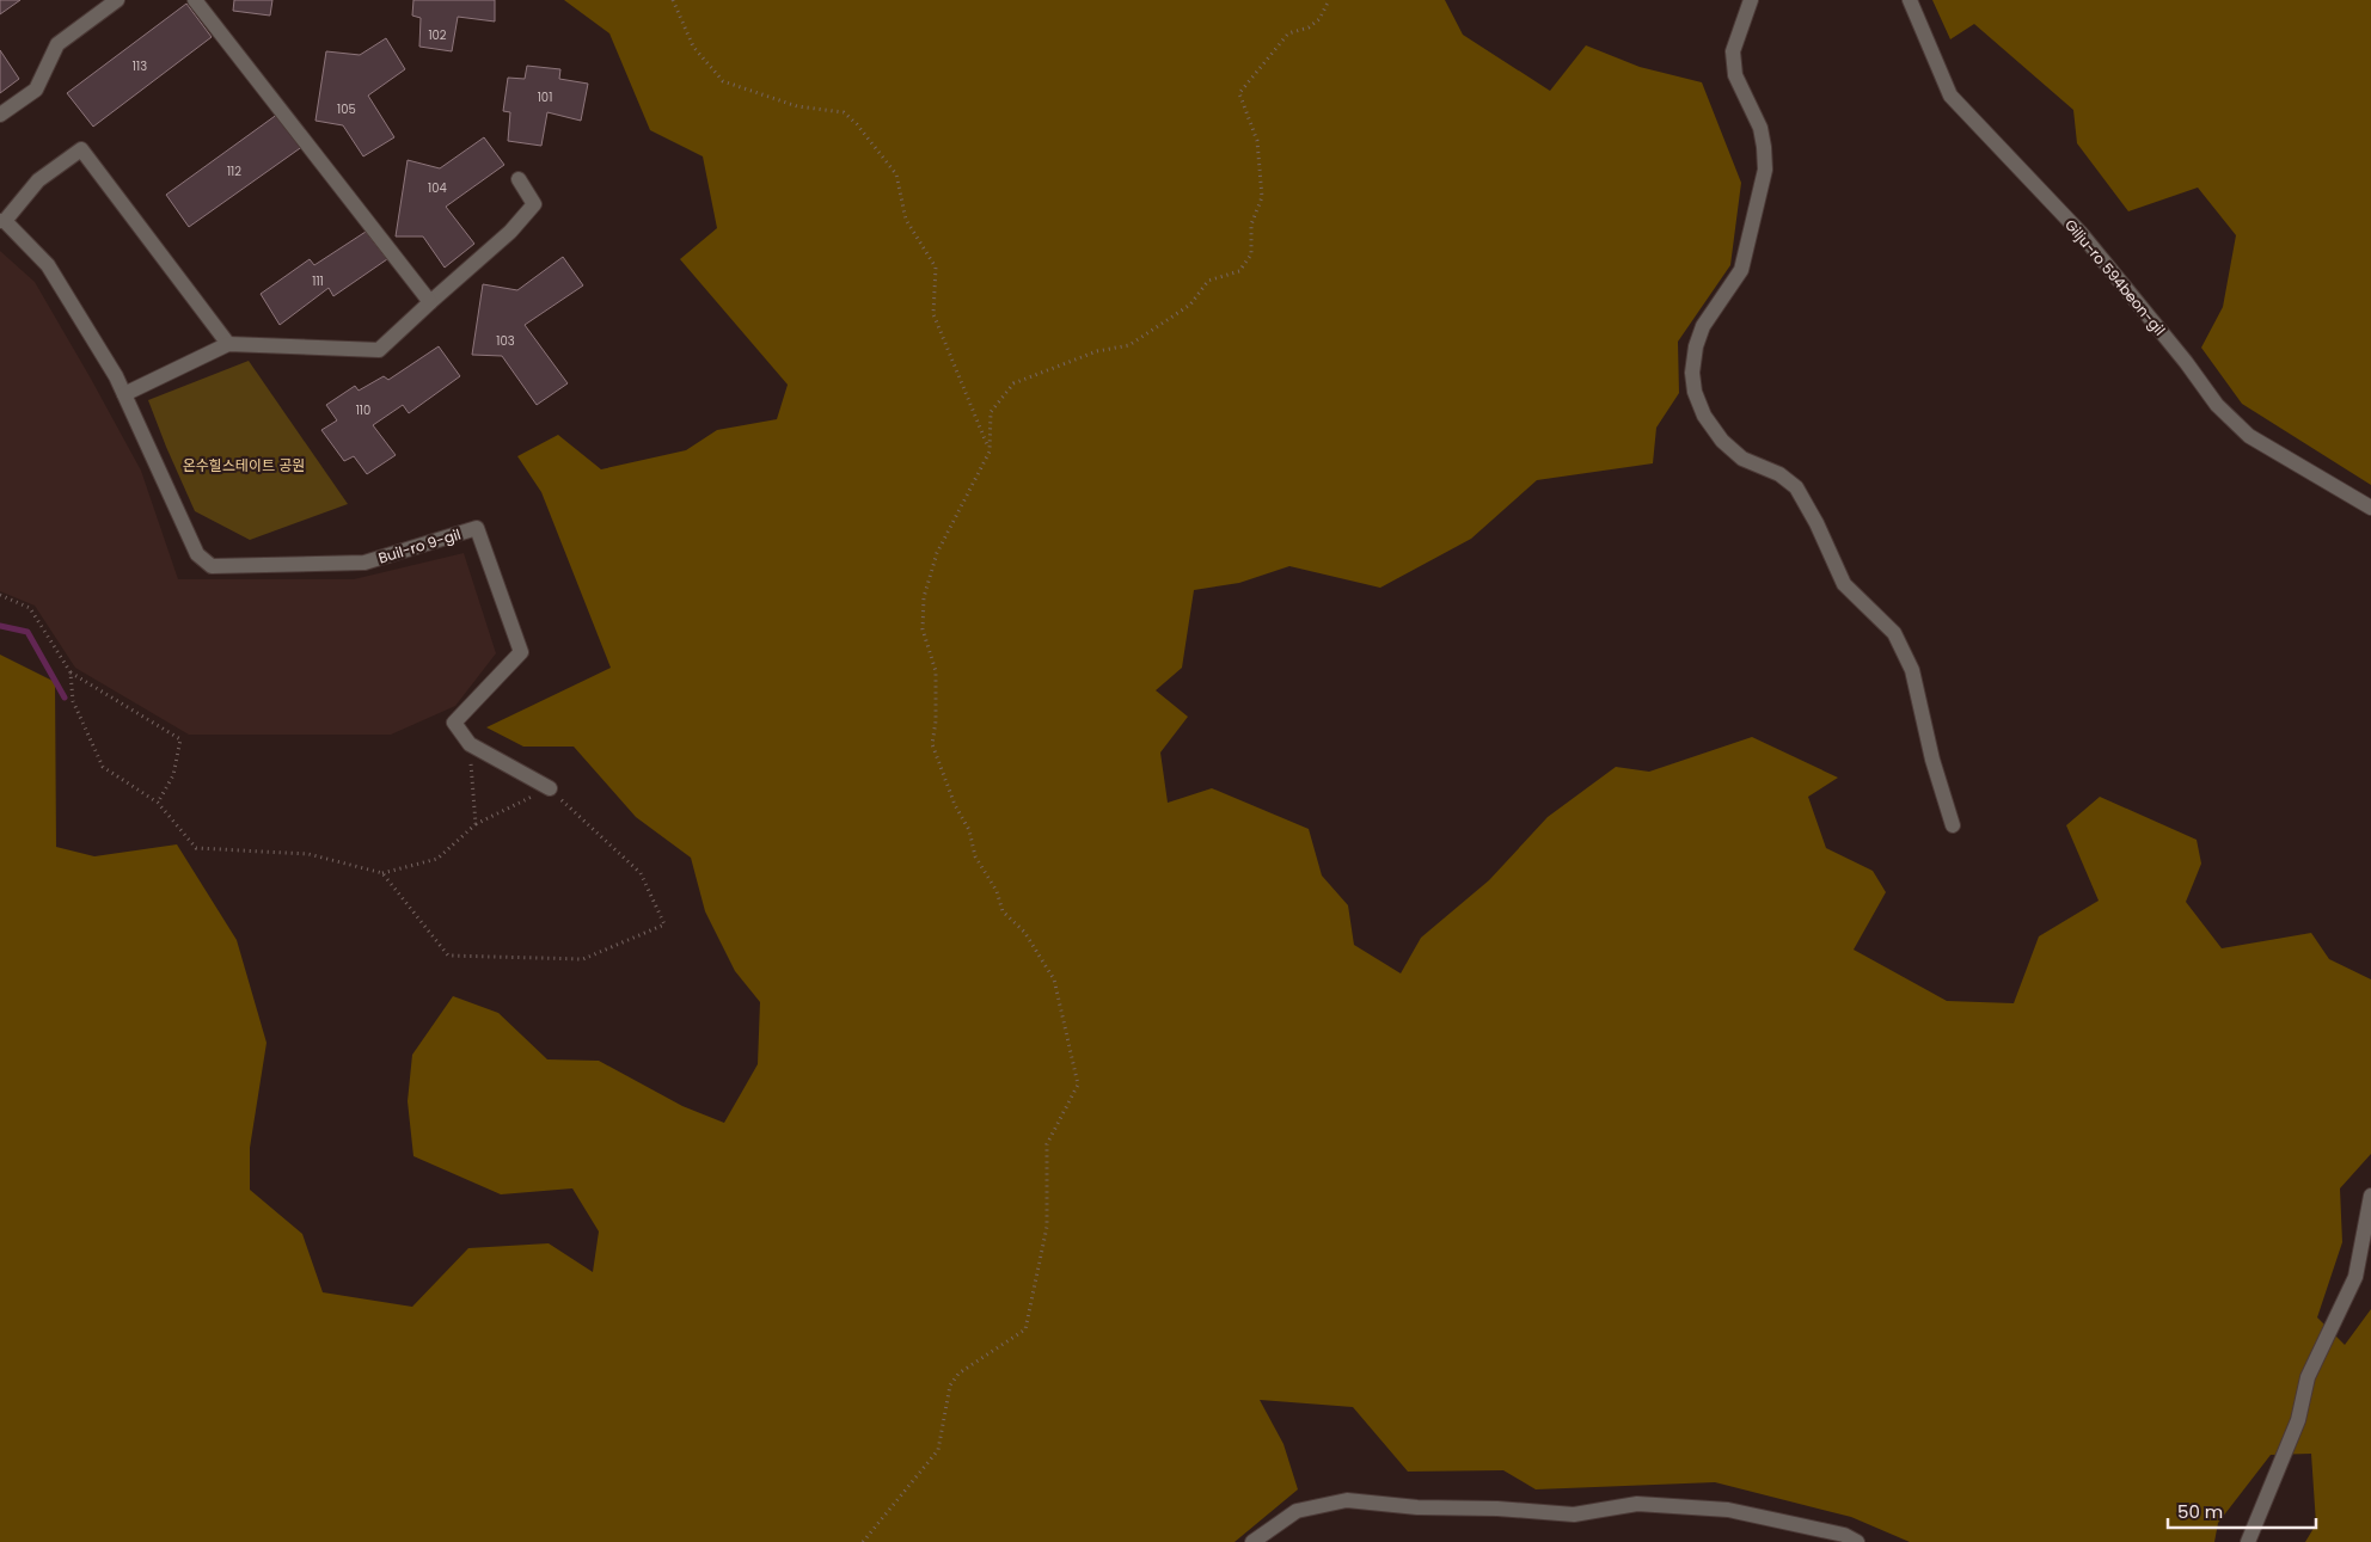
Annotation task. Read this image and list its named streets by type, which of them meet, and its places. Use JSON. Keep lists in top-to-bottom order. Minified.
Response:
{"streets":{"street":["Gilju-ro 594beon-gil","Buil-ro 9-gil"]},"parks":["온수힐스테이트 공원"],"house_numbers":["102","113","101","105","112","104","111","103","110"],"scale_bar":"50 m"}
